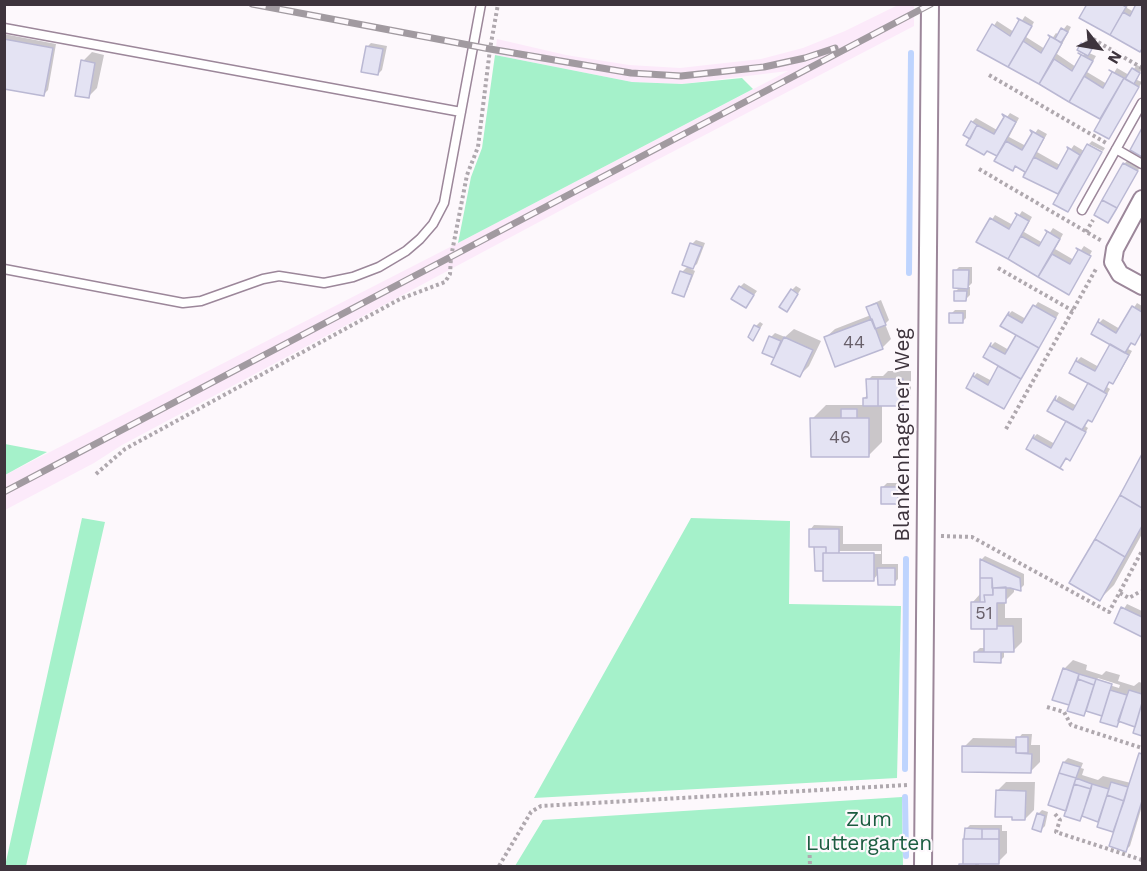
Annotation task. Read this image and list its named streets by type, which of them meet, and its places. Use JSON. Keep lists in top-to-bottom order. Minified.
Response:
{"streets":{"street":["Blankenhagener Weg"]},"parks":["Zum Luttergarten"],"house_numbers":["44","46","51"],"north":"bottom right"}
